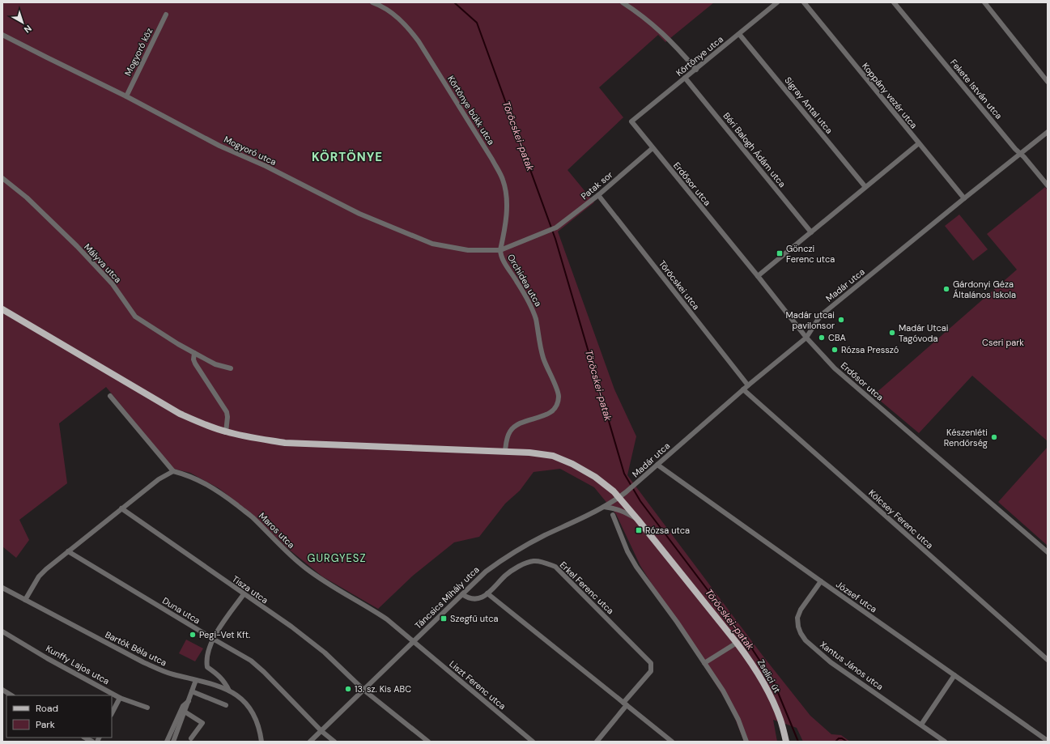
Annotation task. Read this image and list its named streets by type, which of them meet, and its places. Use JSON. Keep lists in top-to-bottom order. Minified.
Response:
{"streets":{"main road":["Zselici út"],"street":["Mogyoró köz","Körtönye utca","Fekete István utca","Koppány vezér utca","Sigray Antal utca","Körtönye bükk utca","Béri Balogh Ádám utca","Mogyoró utca","Erdősor utca","Patak sor","Mályva utca","Orchidea utca","Töröcskei utca","Madár utca","Kölcsey Ferenc utca","Maros utca","Erkel Ferenc utca","Tisza utca","József utca","Táncsics Mihály utca","Duna utca","Bartók Béla utca","Kunffy Lajos utca","Xantus János utca","Liszt Ferenc utca"]},"crossings":[["Mogyoró köz","Mogyoró utca"],["Körtönye utca","Sigray Antal utca"],["Körtönye utca","Béri Balogh Ádám utca"],["Körtönye utca","Erdősor utca"],["Fekete István utca","Madár utca"],["Koppány vezér utca","Madár utca"],["Körtönye bükk utca","Mogyoró utca"],["Körtönye bükk utca","Orchidea utca"],["Mogyoró utca","Orchidea utca"],["Erdősor utca","Patak sor"],["Erdősor utca","Madár utca"],["Patak sor","Orchidea utca"],["Patak sor","Töröcskei utca"],["Orchidea utca","Zselici út"],["Töröcskei utca","Madár utca"],["Madár utca","Kölcsey Ferenc utca"],["Madár utca","József utca"],["Madár utca","Táncsics Mihály utca"],["Madár utca","Zselici út"],["Maros utca","Táncsics Mihály utca"],["Maros utca","Liszt Ferenc utca"],["Tisza utca","Táncsics Mihály utca"],["József utca","Xantus János utca"],["Táncsics Mihály utca","Duna utca"],["Táncsics Mihály utca","Zselici út"],["Táncsics Mihály utca","Liszt Ferenc utca"]],"districts":["KÖRTÖNYE","GURGYESZ"],"water":["Töröcskei-patak"],"parks":["Cseri park"],"places":{"transit":["Gönczi Ferenc utca","Rózsa utca","Szegfű utca"],"other":["Gárdonyi Géza Általános Iskola","Madár utcai pavilonsor","Madár Utcai Tagóvoda","CBA","Rózsa Presszó","Készenléti Rendőrség","Pegi-Vet Kft.","13. sz. Kis ABC"]},"legend":["Road","Park"],"north":"bottom right"}
